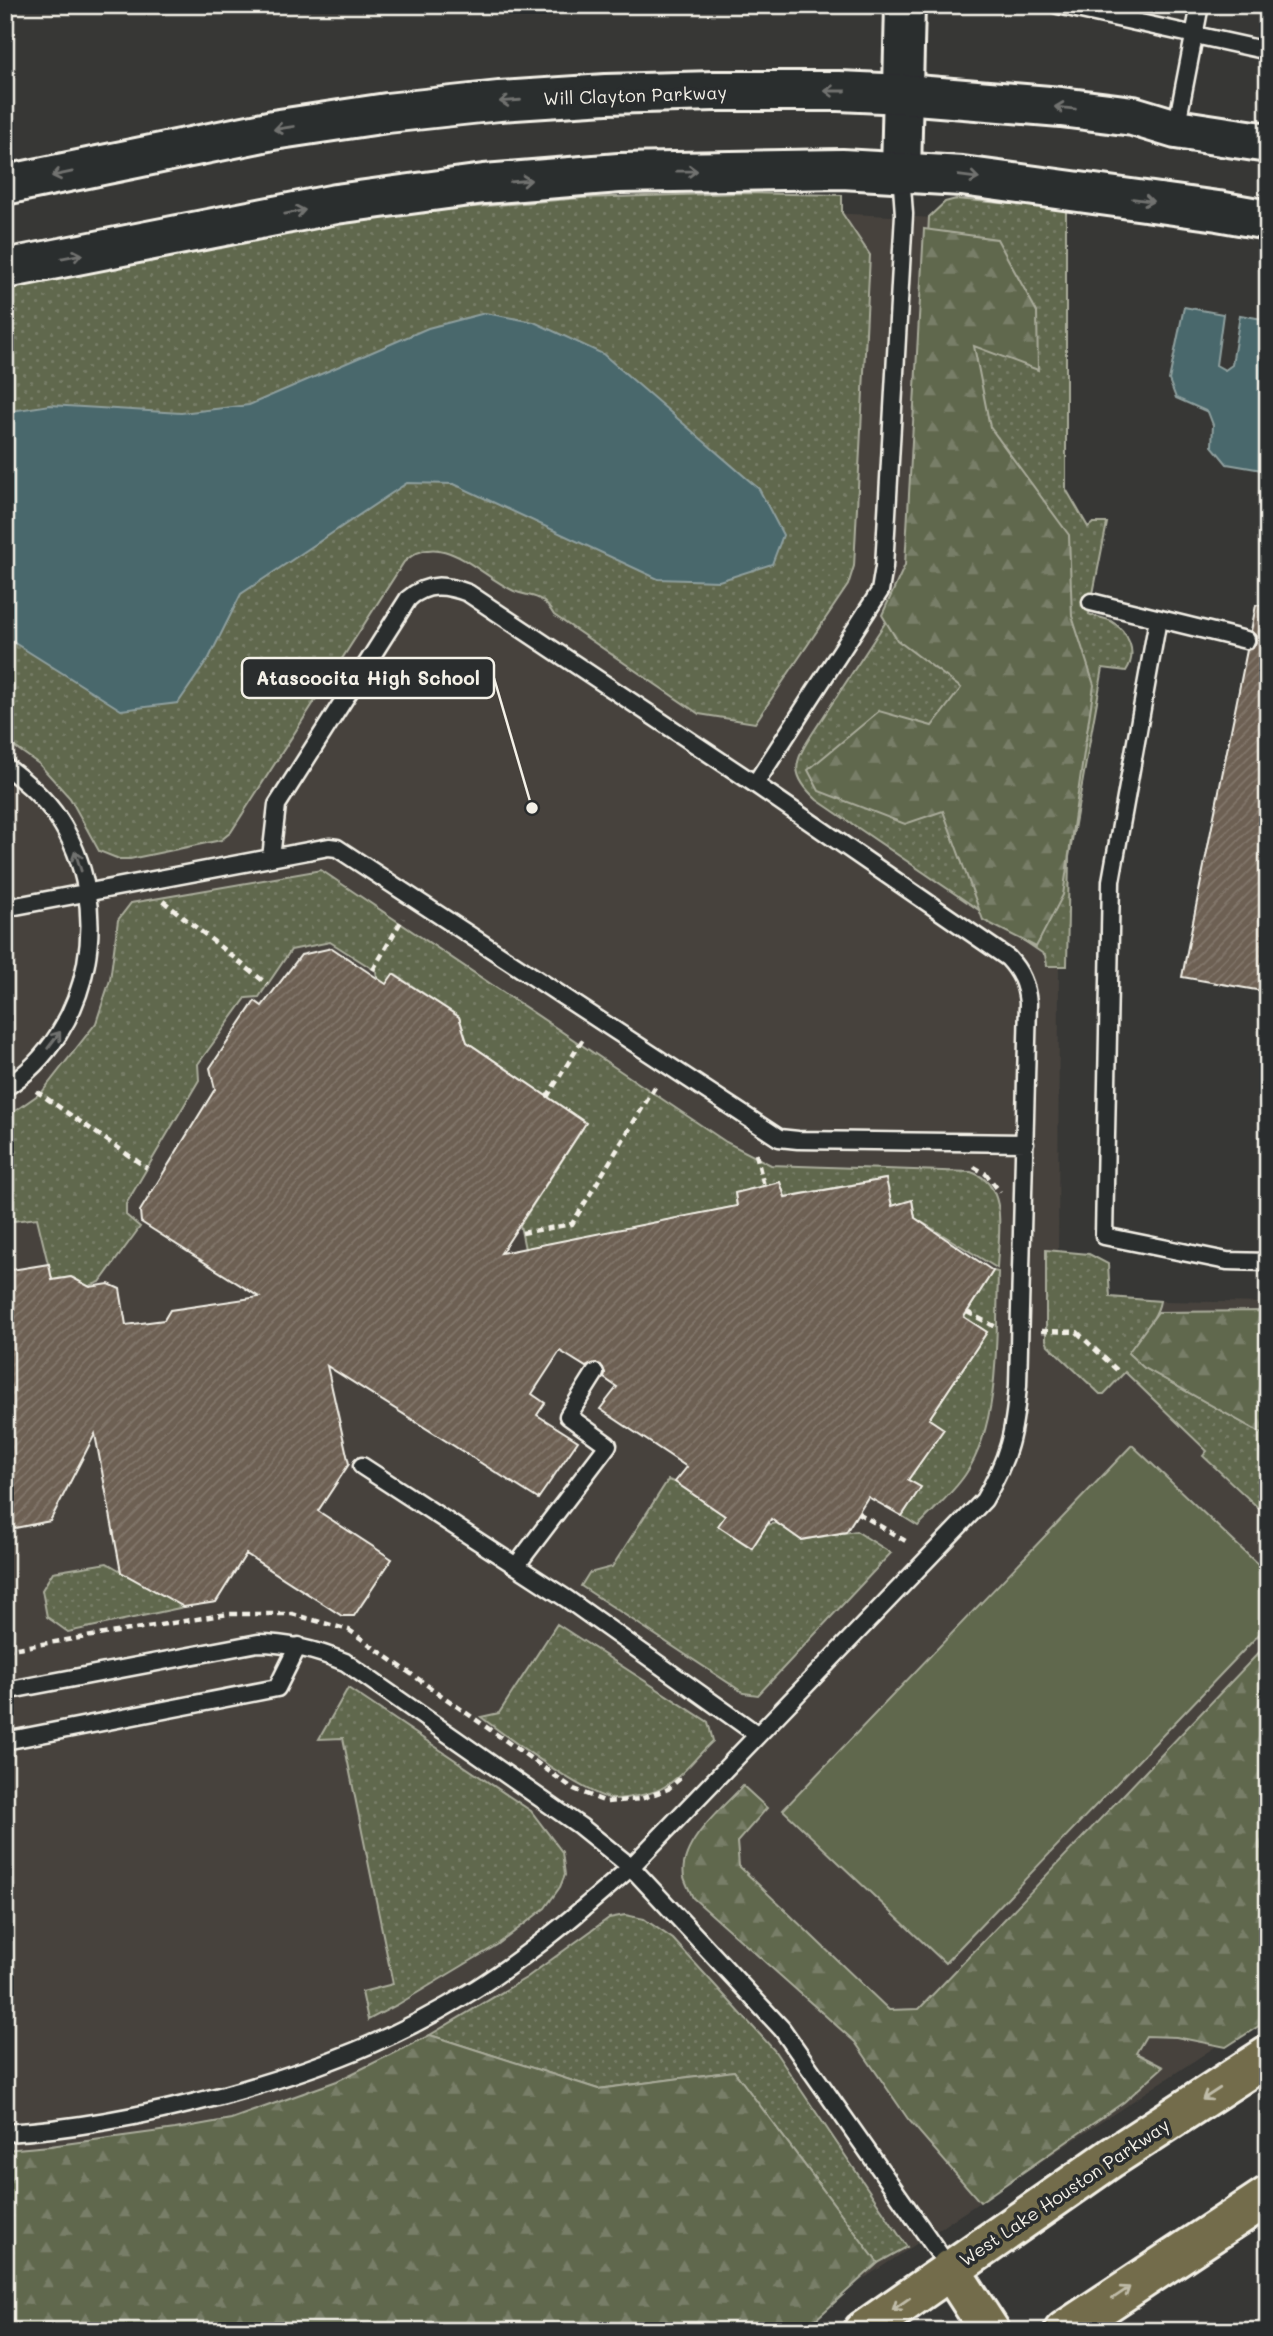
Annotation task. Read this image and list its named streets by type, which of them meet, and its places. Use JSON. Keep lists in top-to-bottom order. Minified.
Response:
{"streets":{"main road":["Will Clayton Parkway","West Lake Houston Parkway"]},"places":["Atascocita High School"]}
